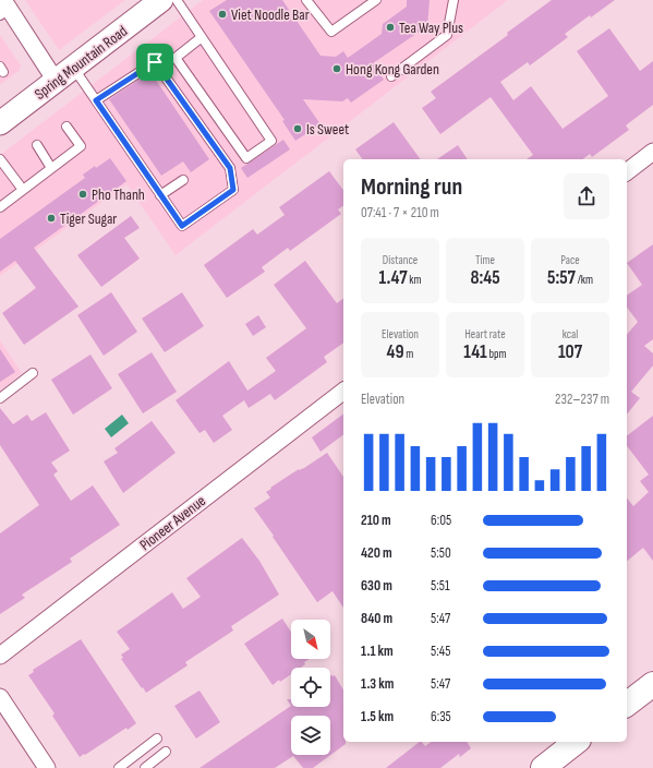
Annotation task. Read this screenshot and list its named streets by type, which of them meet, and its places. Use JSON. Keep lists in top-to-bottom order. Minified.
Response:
{"streets":{"main road":["Spring Mountain Road"],"street":["Pioneer Avenue"]},"places":["Viet Noodle Bar","Tea Way Plus","Hong Kong Garden","Is Sweet","Pho Thanh","Tiger Sugar"],"north":"bottom right","page":{"heading":["Morning run","07:41 · 7 × 210 m"],"stats":[["Distance","1.47 km"],["Time","8:45"],["Pace","5:57 /km"],["Elevation","49 m"],["Heart rate","141 bpm"],["kcal","107"]],"chart":["Elevation","232–237 m"],"list":[{"name":"210 m","note":"6:05"},{"name":"420 m","note":"5:50"},{"name":"630 m","note":"5:51"},{"name":"840 m","note":"5:47"},{"name":"1.1 km","note":"5:45"},{"name":"1.3 km","note":"5:47"},{"name":"1.5 km","note":"6:35"}]}}
